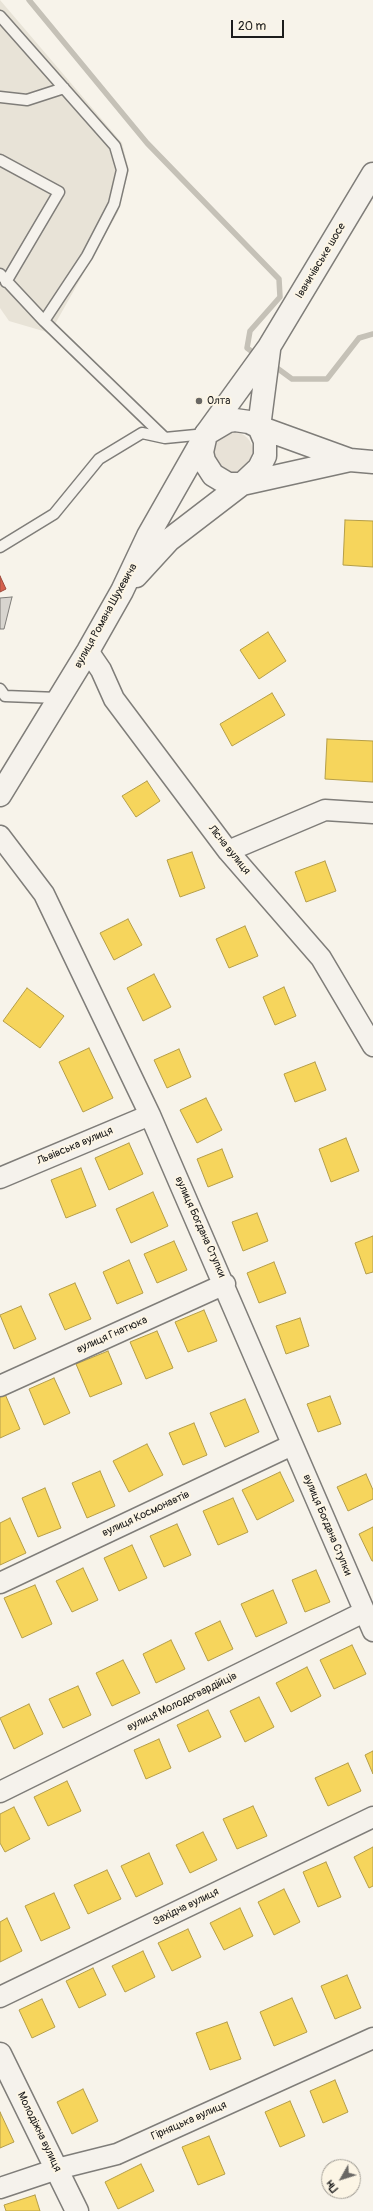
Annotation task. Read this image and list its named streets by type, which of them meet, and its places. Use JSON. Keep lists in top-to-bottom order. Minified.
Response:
{"streets":{"main road":["Іваничівське шосе","вулиця Романа Шухевича","Молодіжна вулиця"],"street":["Лісна вулиця","Львівська вулиця","вулиця Богдана Ступки","вулиця Гнатюка","вулиця Космонавтів","вулиця Молодогвардійців","Західна вулиця","Гірняцька вулиця"]},"crossings":[["Іваничівське шосе","вулиця Романа Шухевича"],["вулиця Романа Шухевича","Лісна вулиця"],["Львівська вулиця","вулиця Богдана Ступки"],["вулиця Богдана Ступки","вулиця Гнатюка"],["вулиця Богдана Ступки","вулиця Космонавтів"],["вулиця Богдана Ступки","вулиця Молодогвардійців"],["Гірняцька вулиця","Молодіжна вулиця"]],"places":["Олта"],"scale_bar":"20 m","north":"bottom left"}
